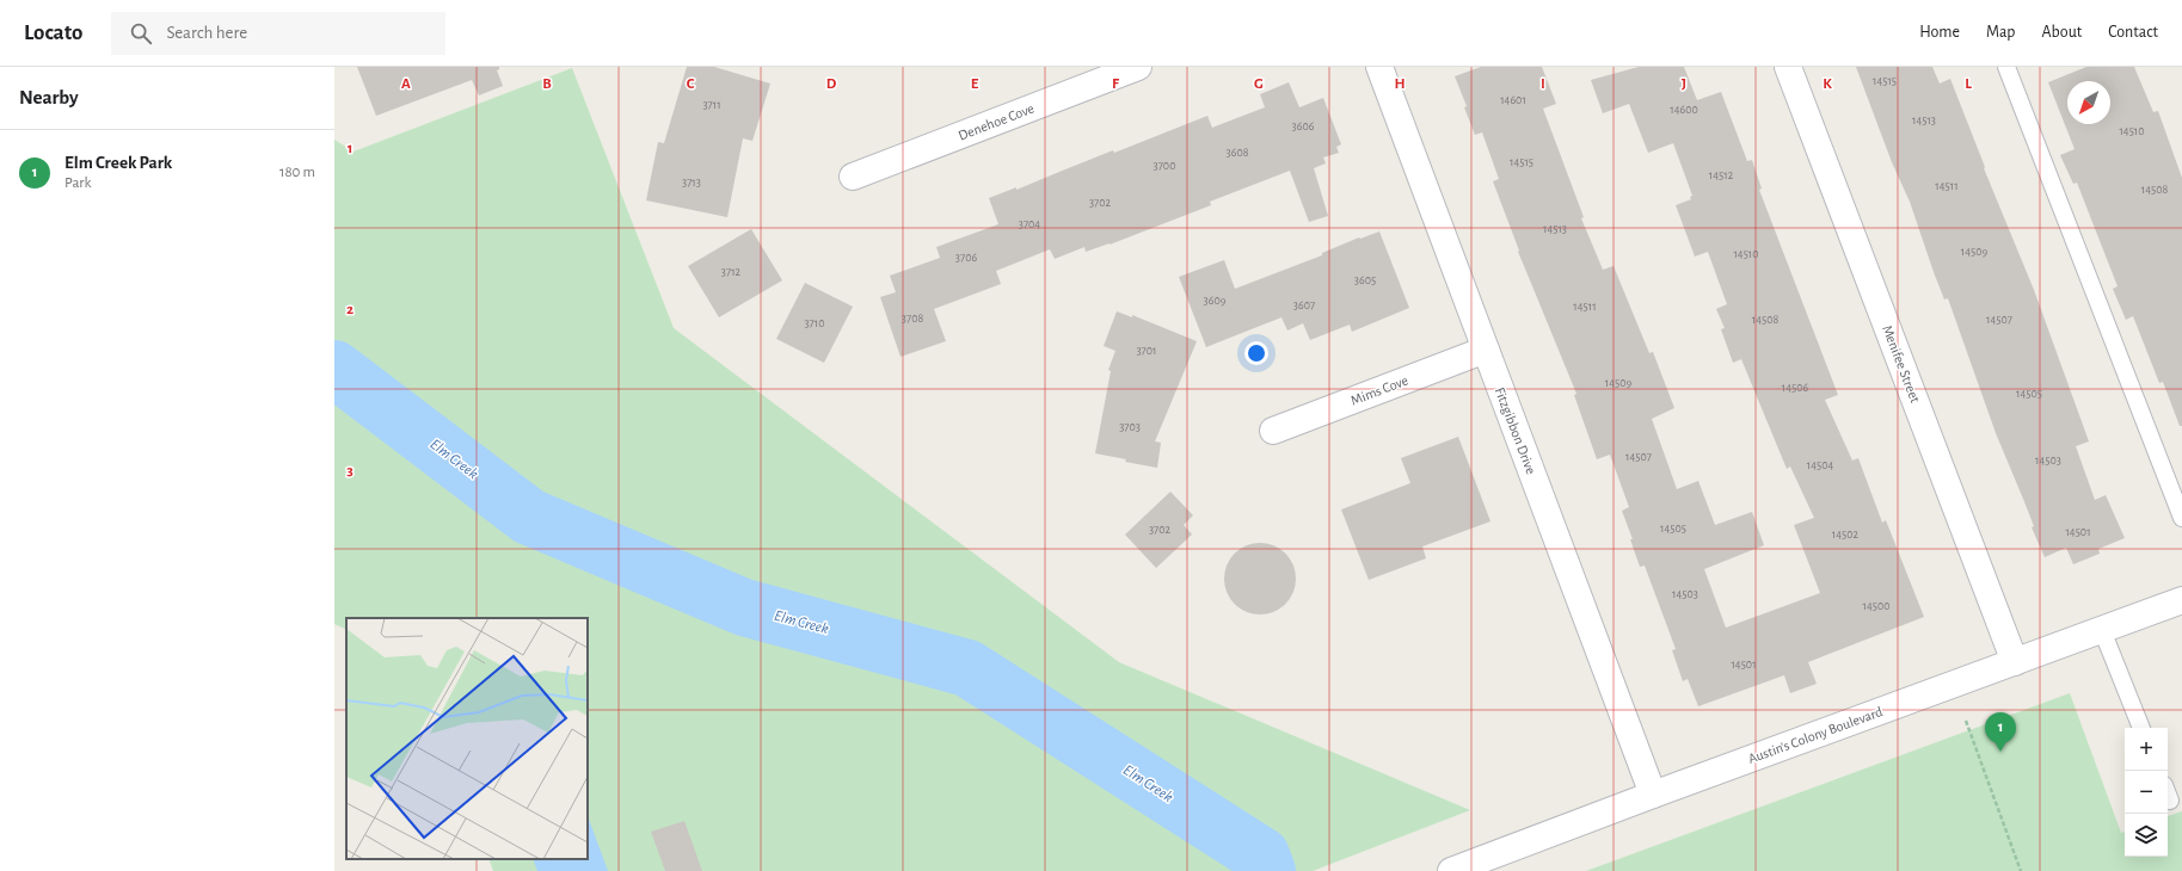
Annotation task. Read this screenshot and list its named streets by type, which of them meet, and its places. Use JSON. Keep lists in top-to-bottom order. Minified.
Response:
{"streets":{"street":["Denehoe Cove","Menifee Street","Mims Cove","Fitzgibbon Drive","Austin's Colony Boulevard"]},"crossings":[["Menifee Street","Austin's Colony Boulevard"],["Mims Cove","Fitzgibbon Drive"],["Fitzgibbon Drive","Austin's Colony Boulevard"]],"water":["Elm Creek"],"house_numbers":["14515","14601","3711","14600","14513","3606","14510","3608","14515","3700","14512","3713","14511","14508","3702","3704","14513","14509","14510","3706","3712","3605","3609","3607","14511","3708","14508","14507","3710","3701","14509","14506","14505","3703","14507","14503","14504","14505","3702","14501","14502","14503","14500","14501"],"north":"bottom left","page":{"header":"Locato","search":"Search here","nav":["Home","Map","About","Contact"],"heading":"Nearby","list":[{"mark":"1","name":"Elm Creek Park","note":"Park","value":"180 m"}],"pins":"1","map_buttons":["+","−"]},"grid":{"columns":["A","B","C","D","E","F","G","H","I","J","K","L"],"rows":["1","2","3"]}}
